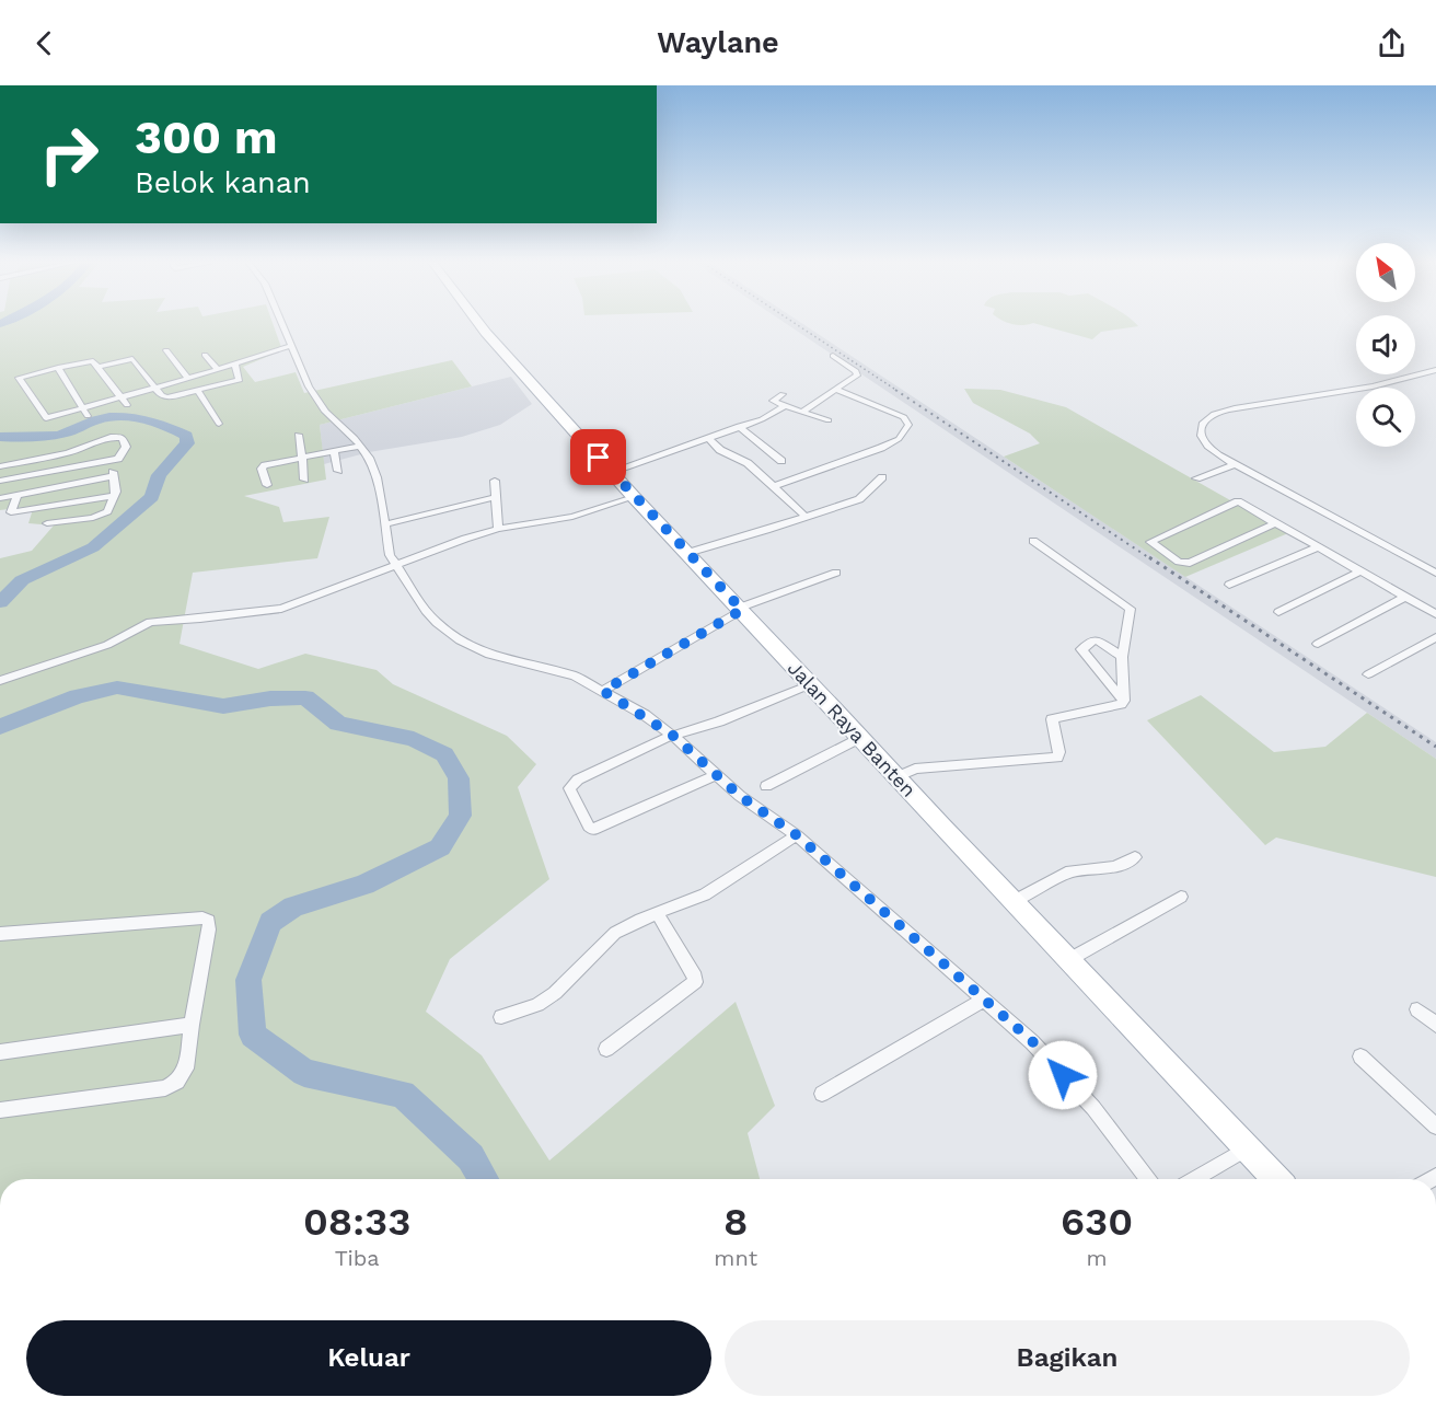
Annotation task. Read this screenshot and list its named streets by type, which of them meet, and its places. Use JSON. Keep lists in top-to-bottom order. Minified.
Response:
{"streets":{"main road":["Jalan Raya Banten"]},"north":"top left","page":{"header":"Waylane","turn":["300 m","Belok kanan"],"eta":["08:33","Tiba","8","mnt","630","m"],"buttons":["Keluar","Bagikan"]}}
